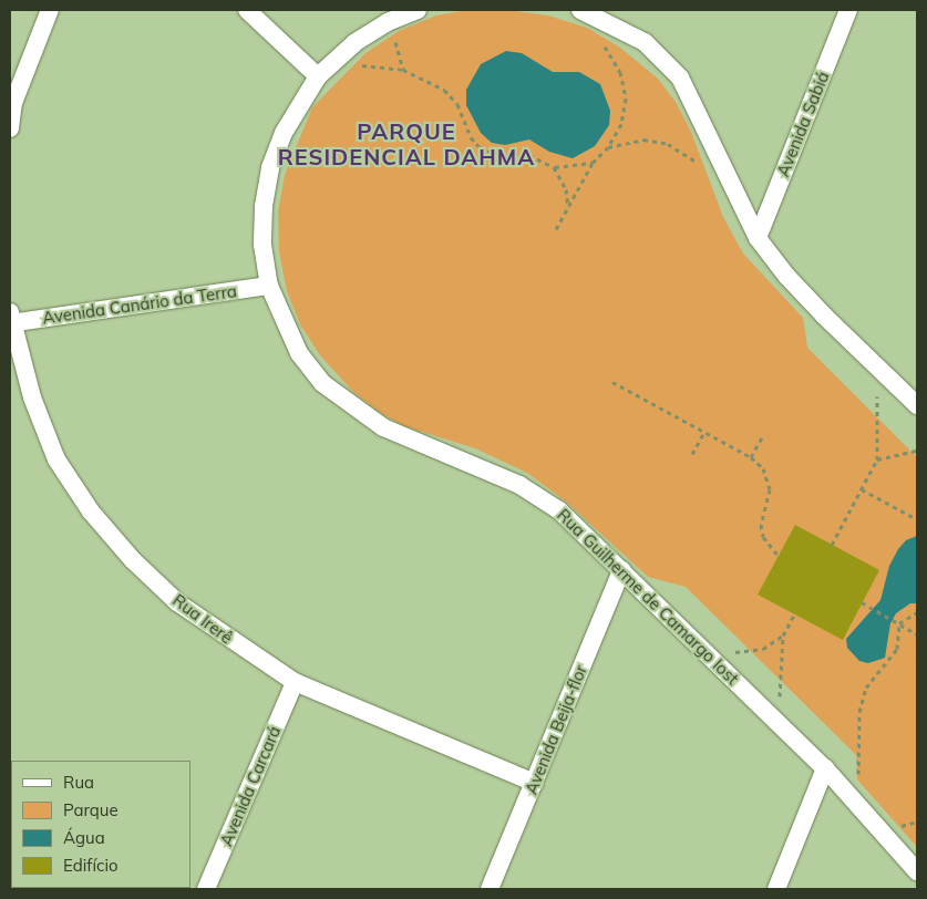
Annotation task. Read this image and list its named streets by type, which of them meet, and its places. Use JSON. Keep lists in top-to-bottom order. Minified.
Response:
{"streets":{"street":["Avenida Sabiá","Avenida Canário da Terra","Rua Guilherme de Camargo Iost","Rua Irerê","Avenida Beija-flor","Avenida Carcará"]},"crossings":[["Avenida Canário da Terra","Rua Guilherme de Camargo Iost"],["Avenida Canário da Terra","Rua Irerê"],["Rua Guilherme de Camargo Iost","Avenida Beija-flor"],["Rua Irerê","Avenida Beija-flor"],["Rua Irerê","Avenida Carcará"]],"districts":["PARQUE RESIDENCIAL DAHMA"],"legend":["Rua","Parque","Água","Edifício"]}
